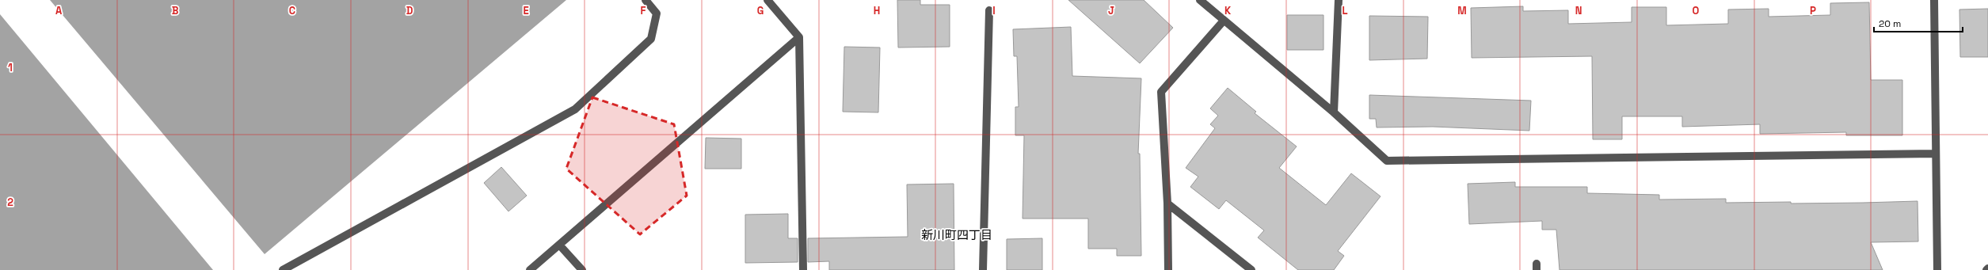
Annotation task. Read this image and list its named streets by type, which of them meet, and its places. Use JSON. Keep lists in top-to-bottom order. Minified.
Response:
{"districts":["新川町四丁目"],"scale_bar":"20 m","grid":{"columns":["A","B","C","D","E","F","G","H","I","J","K","L","M","N","O","P"],"rows":["1","2"]}}
